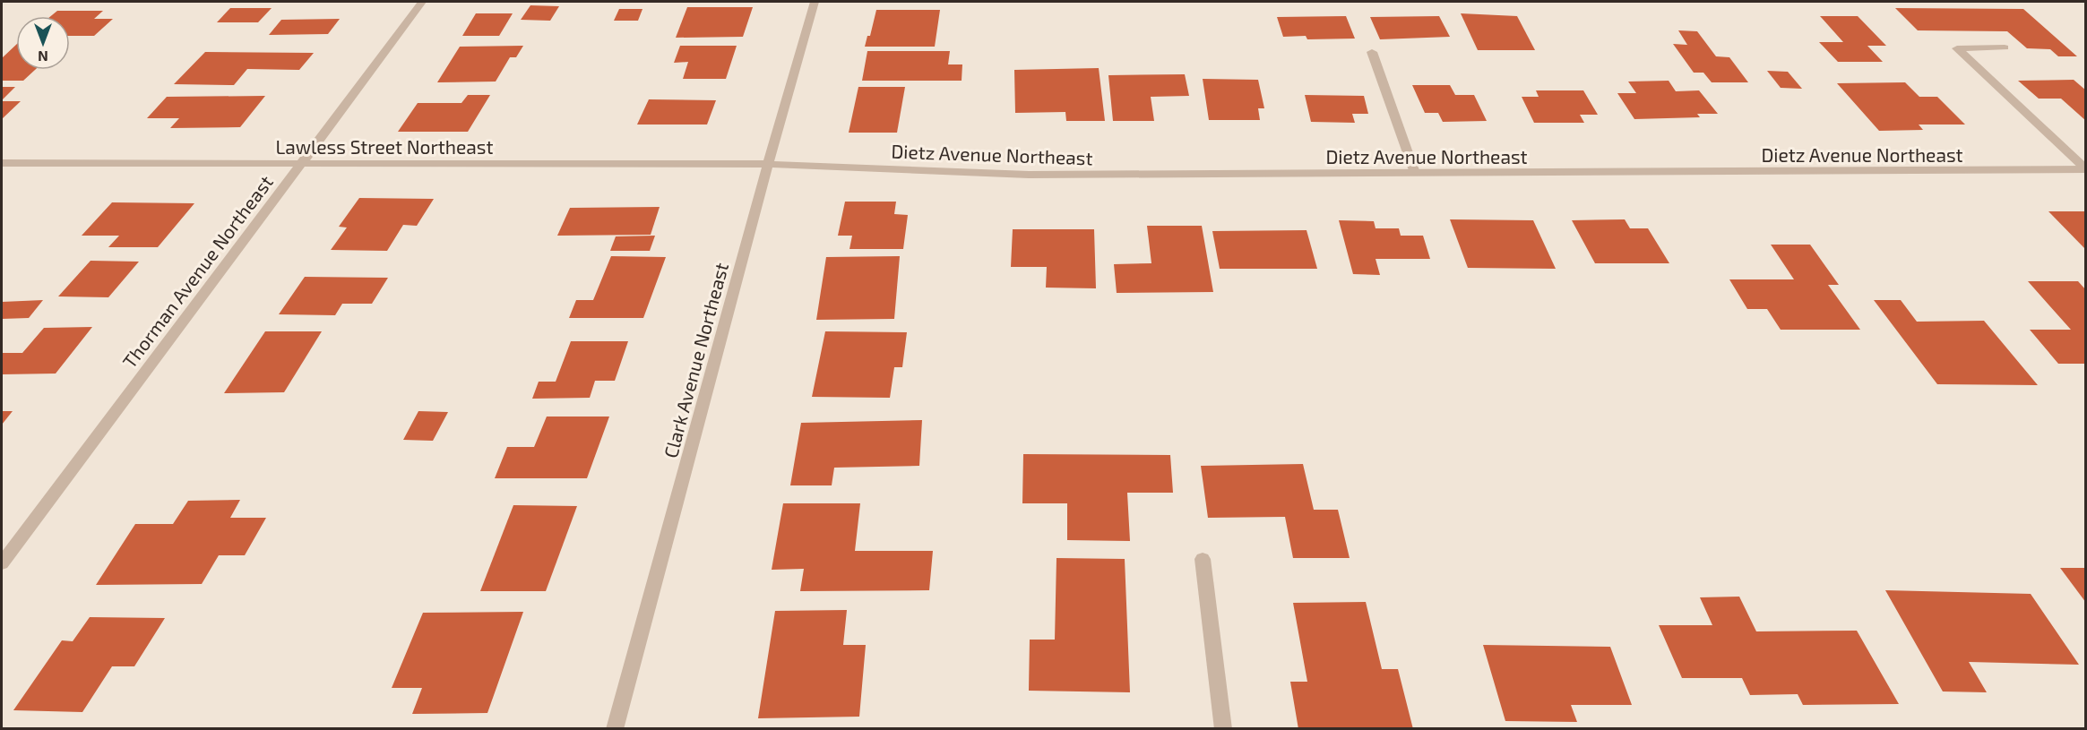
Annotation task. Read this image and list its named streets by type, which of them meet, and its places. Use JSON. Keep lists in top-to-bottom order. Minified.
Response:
{"streets":{"street":["Lawless Street Northeast","Dietz Avenue Northeast","Thorman Avenue Northeast","Clark Avenue Northeast"]},"crossings":[["Lawless Street Northeast","Dietz Avenue Northeast"],["Lawless Street Northeast","Thorman Avenue Northeast"],["Lawless Street Northeast","Clark Avenue Northeast"],["Dietz Avenue Northeast","Clark Avenue Northeast"]],"north":"bottom"}
